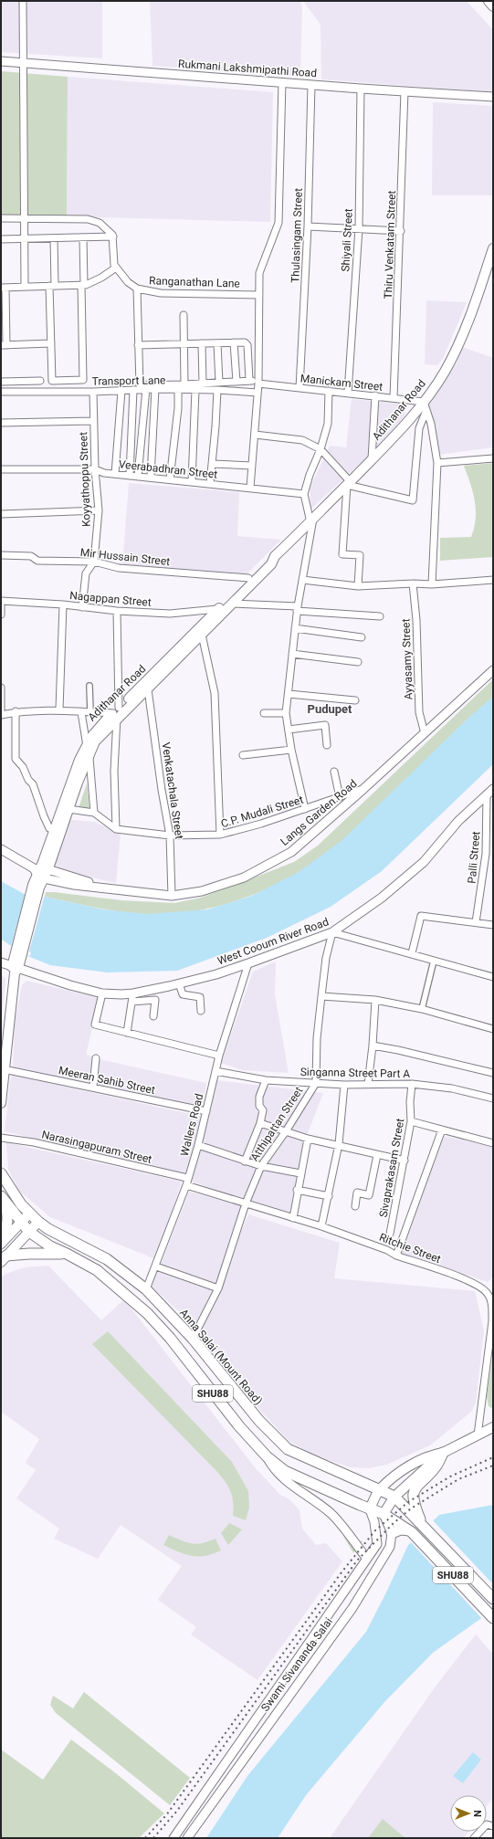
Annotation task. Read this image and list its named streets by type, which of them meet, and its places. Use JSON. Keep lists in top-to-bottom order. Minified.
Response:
{"streets":{"main road":["Adithanar Road","Anna Salai (Mount Road)","SHU88"],"street":["Rukmani Lakshmipathi Road","Thulasingam Street","Shiyali Street","Thiru Venkatam Street","Ranganathan Lane","Transport Lane","Manickam Street","Veerabadhran Street","Koyyathoppu Street","Mir Hussain Street","Nagappan Street","Ayyasamy Street","Venkatachala Street","C.P. Mudali Street","Langs Garden Road","Palli Street","West Cooum River Road","Singanna Street Part A","Meeran Sahib Street","Atthipattan Street","Wallers Road","Narasingapuram Street","Sivaprakasam Street","Ritchie Street","Swami Sivananda Salai"]},"crossings":[["Rukmani Lakshmipathi Road","Thulasingam Street"],["Rukmani Lakshmipathi Road","Shiyali Street"],["Rukmani Lakshmipathi Road","Thiru Venkatam Street"],["Thulasingam Street","Manickam Street"],["Shiyali Street","Manickam Street"],["Thiru Venkatam Street","Manickam Street"],["Transport Lane","Koyyathoppu Street"],["Manickam Street","Adithanar Road"],["Adithanar Road","Mir Hussain Street"],["Adithanar Road","Nagappan Street"],["Adithanar Road","Venkatachala Street"],["Adithanar Road","Langs Garden Road"],["Adithanar Road","West Cooum River Road"],["Adithanar Road","Meeran Sahib Street"],["Veerabadhran Street","Koyyathoppu Street"],["Koyyathoppu Street","Mir Hussain Street"],["Koyyathoppu Street","Nagappan Street"],["Ayyasamy Street","Langs Garden Road"],["Venkatachala Street","C.P. Mudali Street"],["Venkatachala Street","Langs Garden Road"],["C.P. Mudali Street","Langs Garden Road"],["Palli Street","West Cooum River Road"],["West Cooum River Road","Atthipattan Street"],["West Cooum River Road","Wallers Road"],["Singanna Street Part A","Atthipattan Street"],["Singanna Street Part A","Wallers Road"],["Singanna Street Part A","Sivaprakasam Street"],["Meeran Sahib Street","Wallers Road"],["Atthipattan Street","Ritchie Street"],["Atthipattan Street","Anna Salai (Mount Road)"],["Wallers Road","Narasingapuram Street"],["Wallers Road","Ritchie Street"],["Wallers Road","Anna Salai (Mount Road)"],["Narasingapuram Street","Ritchie Street"],["Anna Salai (Mount Road)","SHU88"],["SHU88","Swami Sivananda Salai"]],"districts":["Pudupet"],"north":"right"}
